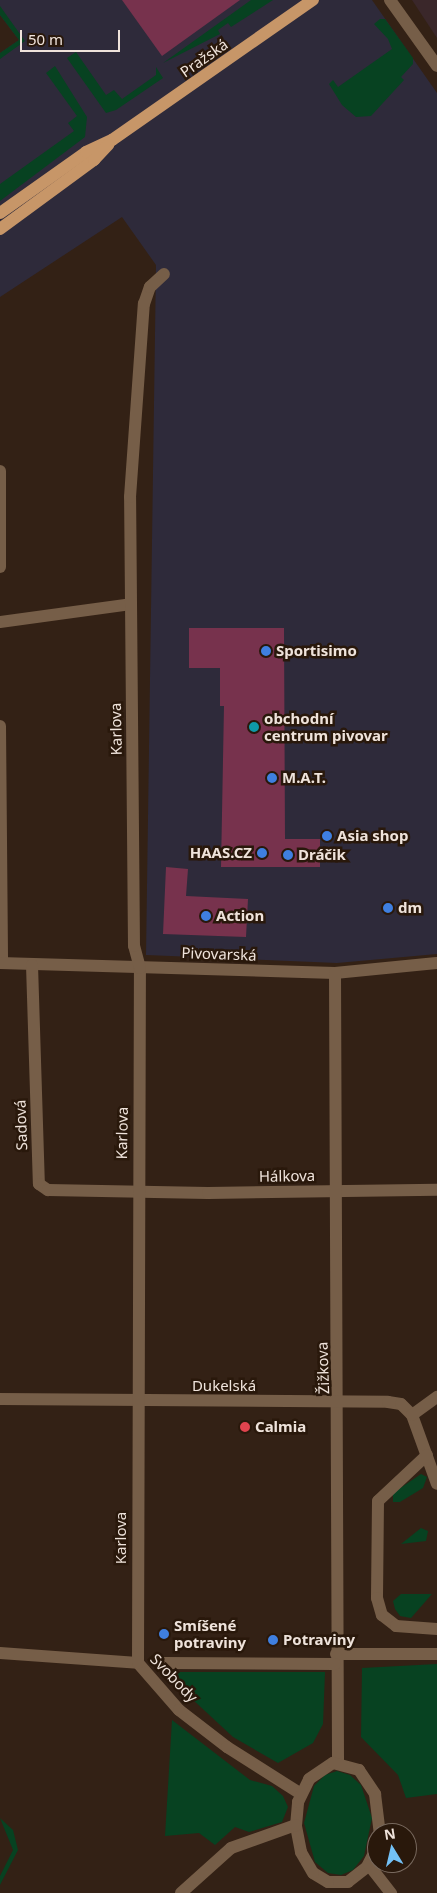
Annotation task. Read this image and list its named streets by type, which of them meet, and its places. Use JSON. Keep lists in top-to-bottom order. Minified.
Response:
{"streets":{"main road":["Pražská"],"street":["Karlova","Pivovarská","Sadová","Hálkova","Žižkova","Dukelská","Svobody"]},"crossings":[["Karlova","Pivovarská"],["Karlova","Sadová"],["Karlova","Hálkova"],["Karlova","Dukelská"],["Karlova","Svobody"],["Pivovarská","Sadová"],["Pivovarská","Žižkova"],["Sadová","Hálkova"],["Hálkova","Žižkova"],["Žižkova","Dukelská"],["Žižkova","Svobody"]],"places":["Sportisimo","obchodní centrum pivovar","M.A.T.","Asia shop","HAAS.CZ","Dráčik","dm","Action","Calmia","Smíšené potraviny","Potraviny"],"scale_bar":"50 m","north":"top"}
